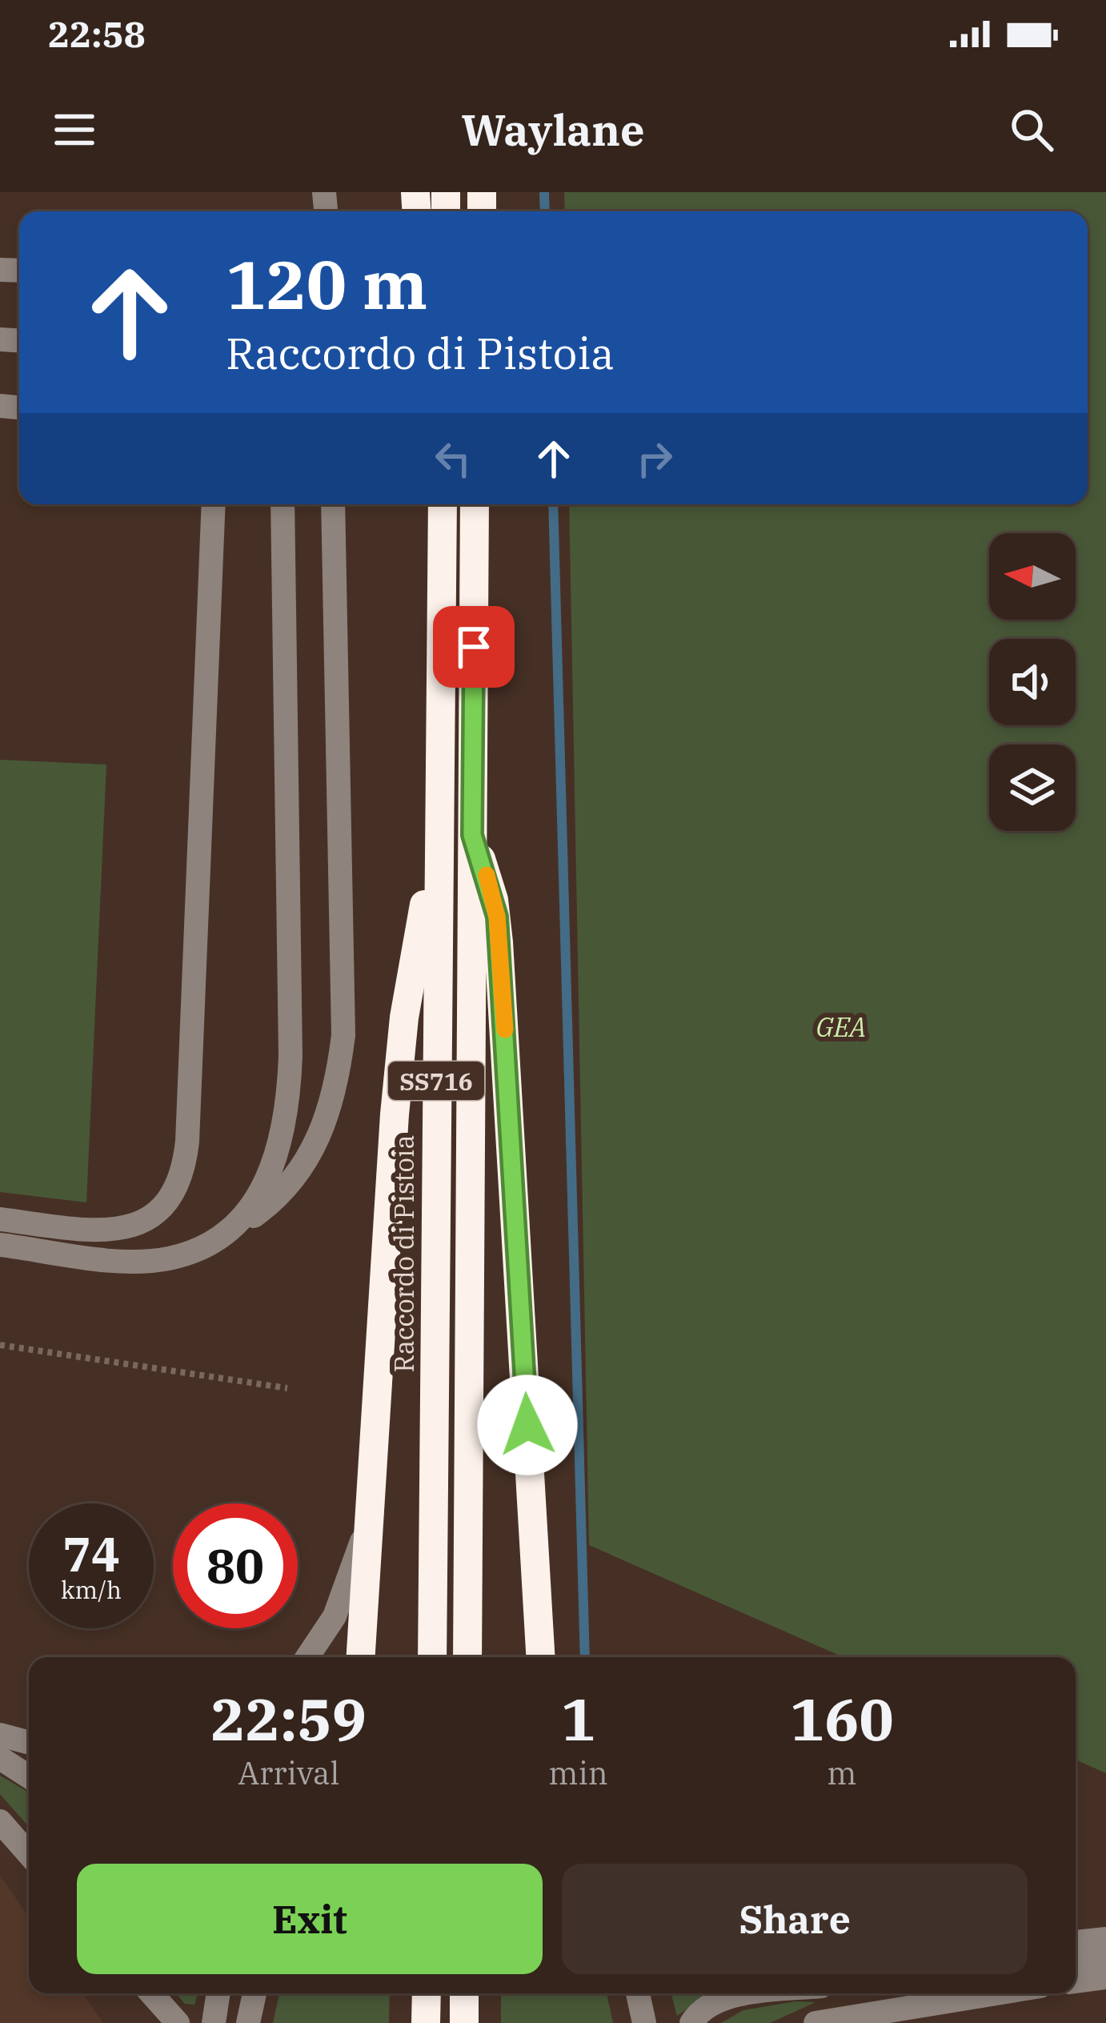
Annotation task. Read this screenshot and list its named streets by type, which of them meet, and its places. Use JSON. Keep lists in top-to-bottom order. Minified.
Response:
{"streets":{"highway":["SS716","Raccordo di Pistoia"]},"parks":["GEA"],"north":"left","page":{"status":"22:58","header":"Waylane","turn":["120 m","Raccordo di Pistoia"],"speed":"74 km/h","limit":"80","eta":["22:59","Arrival","1","min","160","m"],"buttons":["Exit","Share"]}}
